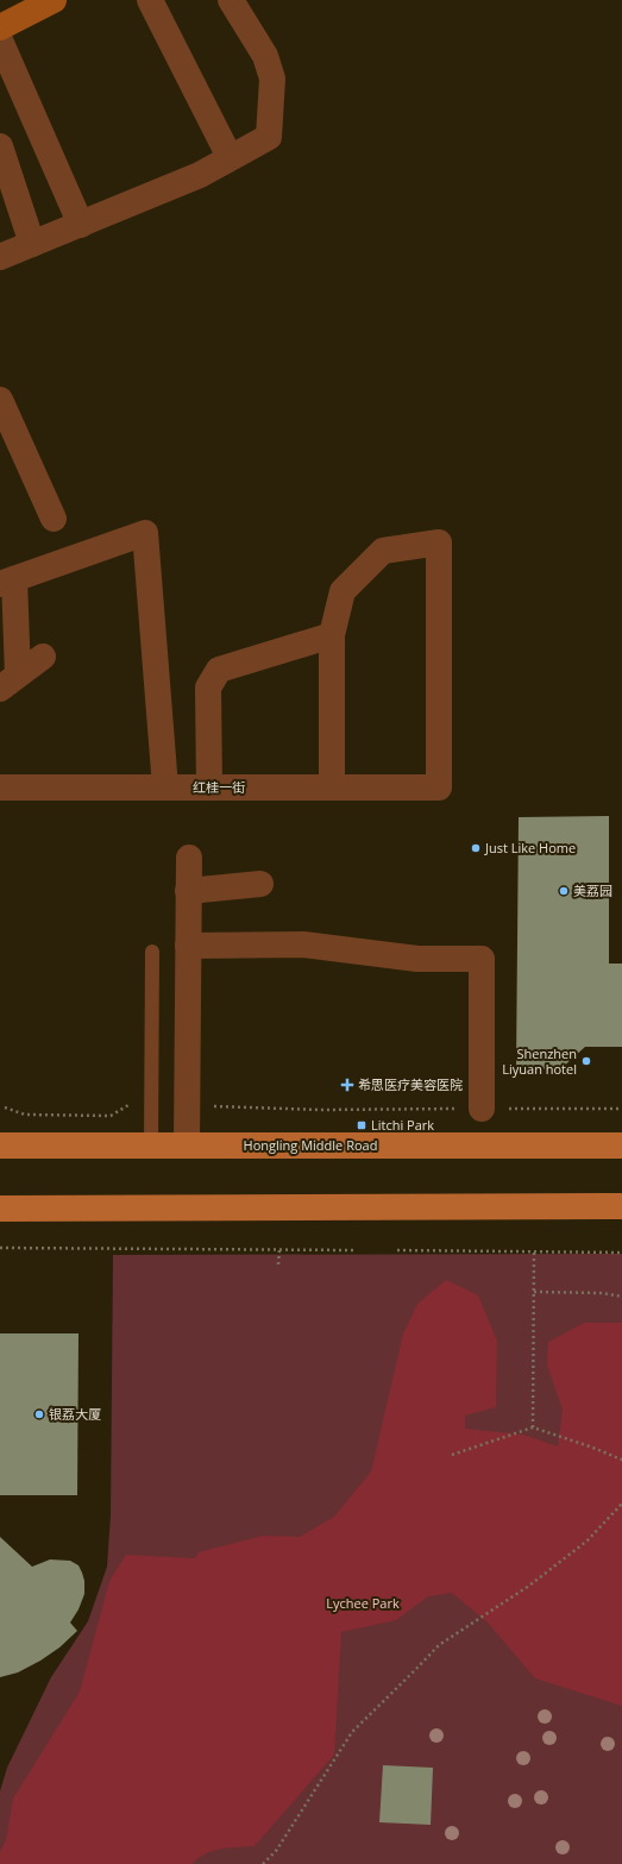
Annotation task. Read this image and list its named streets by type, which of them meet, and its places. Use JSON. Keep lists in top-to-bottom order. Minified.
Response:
{"streets":{"main road":["Hongling Middle Road"],"street":["红桂一街"]},"parks":["Lychee Park"],"places":{"other":["Just Like Home","美荔园","Shenzhen Liyuan hotel","银荔大厦"],"health":["希思医疗美容医院"],"transit":["Litchi Park"]}}
